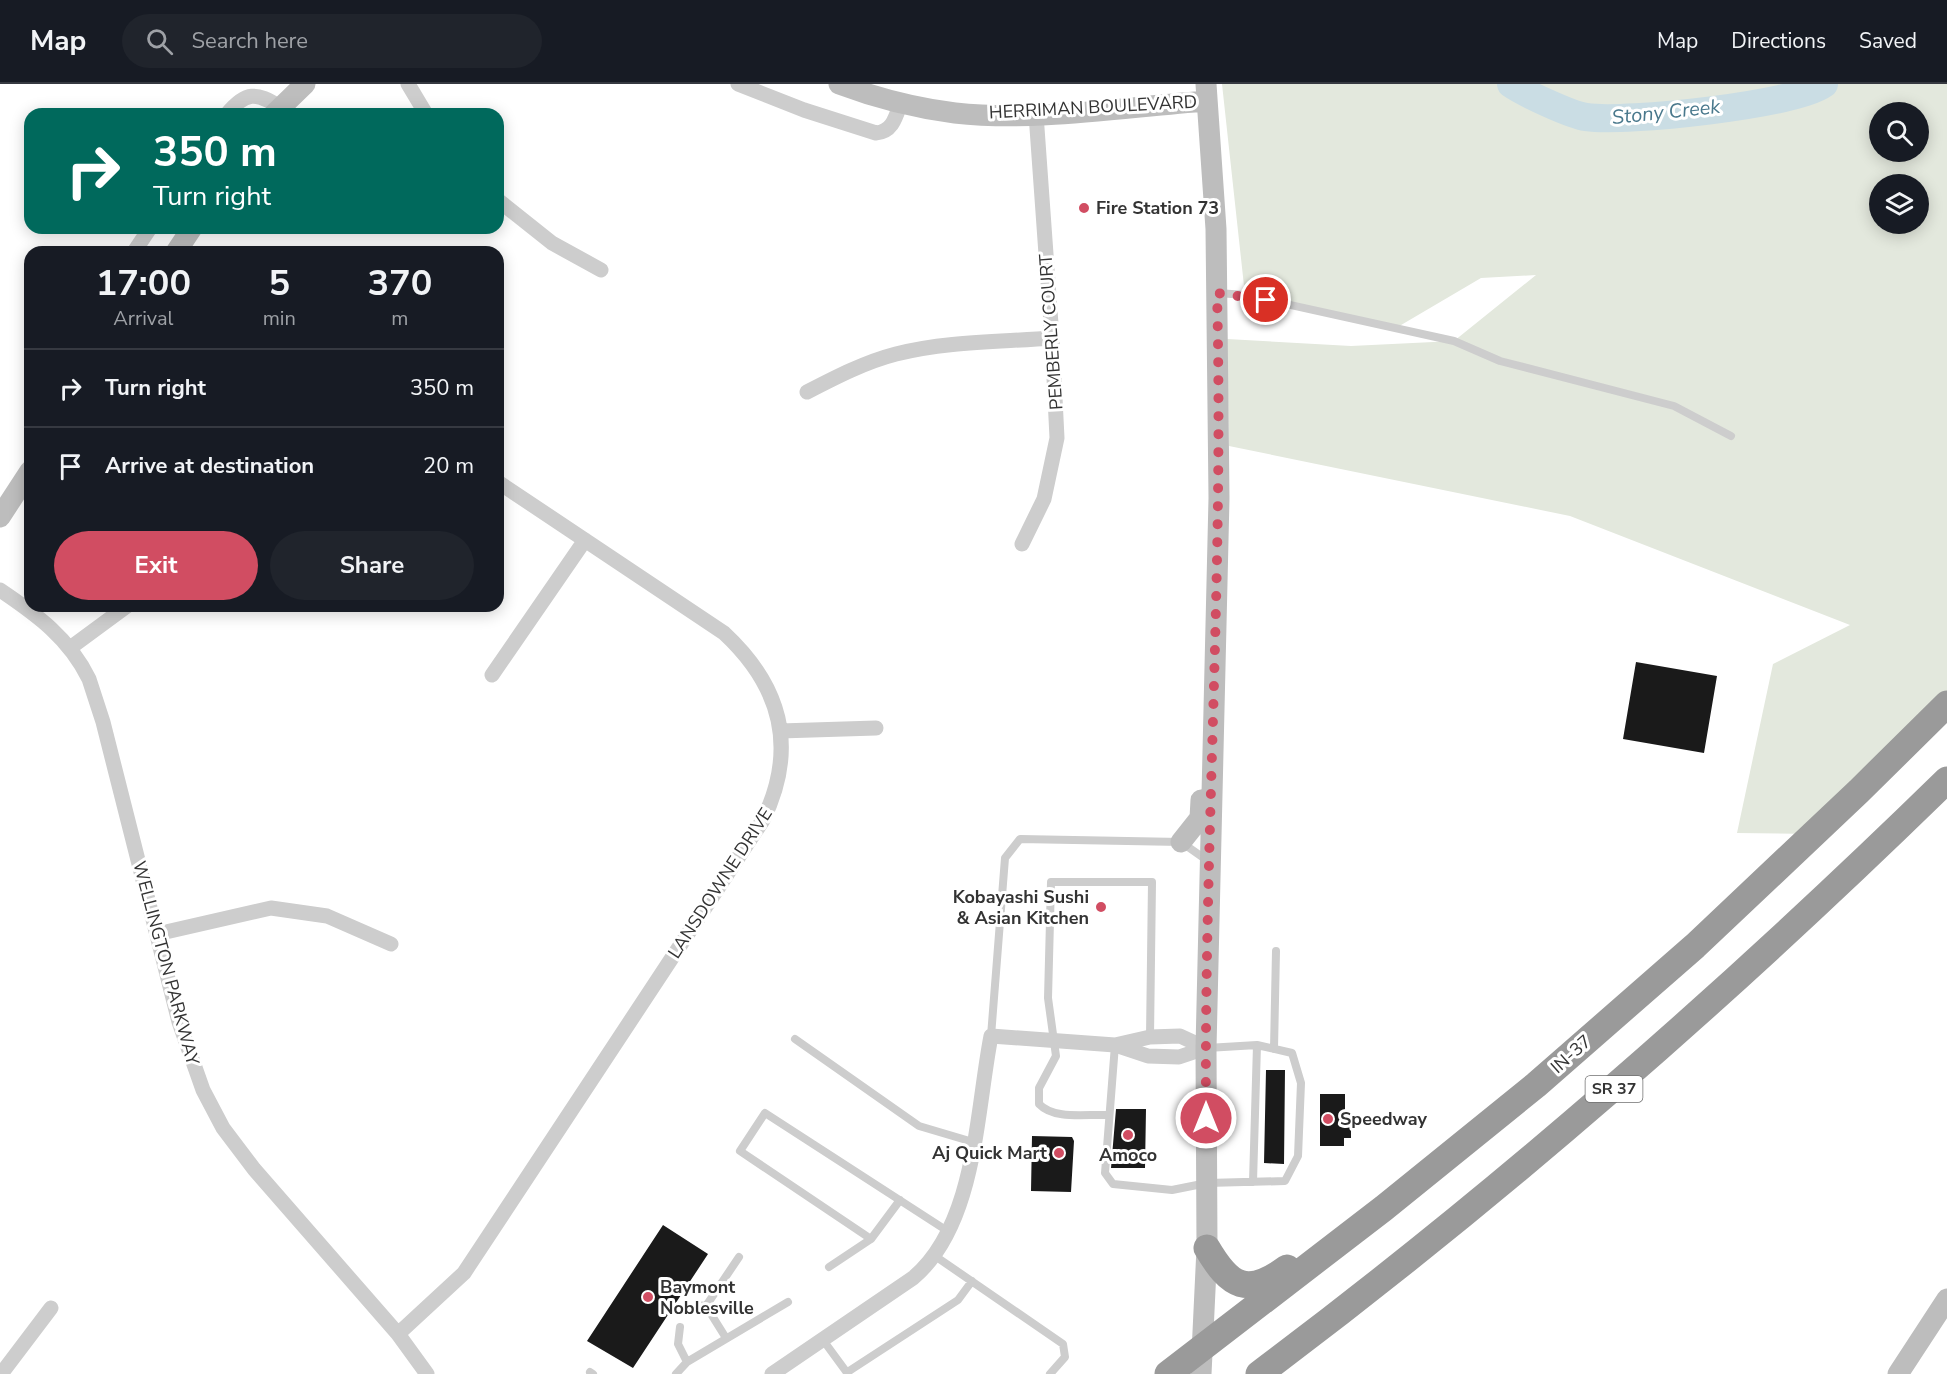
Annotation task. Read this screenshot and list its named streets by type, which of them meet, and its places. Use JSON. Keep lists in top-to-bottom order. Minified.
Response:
{"streets":{"highway":["IN-37","SR 37"],"main road":["HERRIMAN BOULEVARD"],"street":["PEMBERLY COURT","LANSDOWNE DRIVE","WELLINGTON PARKWAY"]},"crossings":[["HERRIMAN BOULEVARD","PEMBERLY COURT"],["LANSDOWNE DRIVE","WELLINGTON PARKWAY"]],"water":["Stony Creek"],"places":["Fire Station 73","Kobayashi Sushi & Asian Kitchen","Speedway","Amoco","Aj Quick Mart","Baymont Noblesville"],"page":{"header":"Map","search":"Search here","nav":["Map","Directions","Saved"],"turn":["350 m","Turn right"],"eta":["17:00","Arrival","5","min","370","m"],"list":[{"name":"Turn right","value":"350 m"},{"name":"Arrive at destination","value":"20 m"}],"buttons":["Exit","Share"]}}
